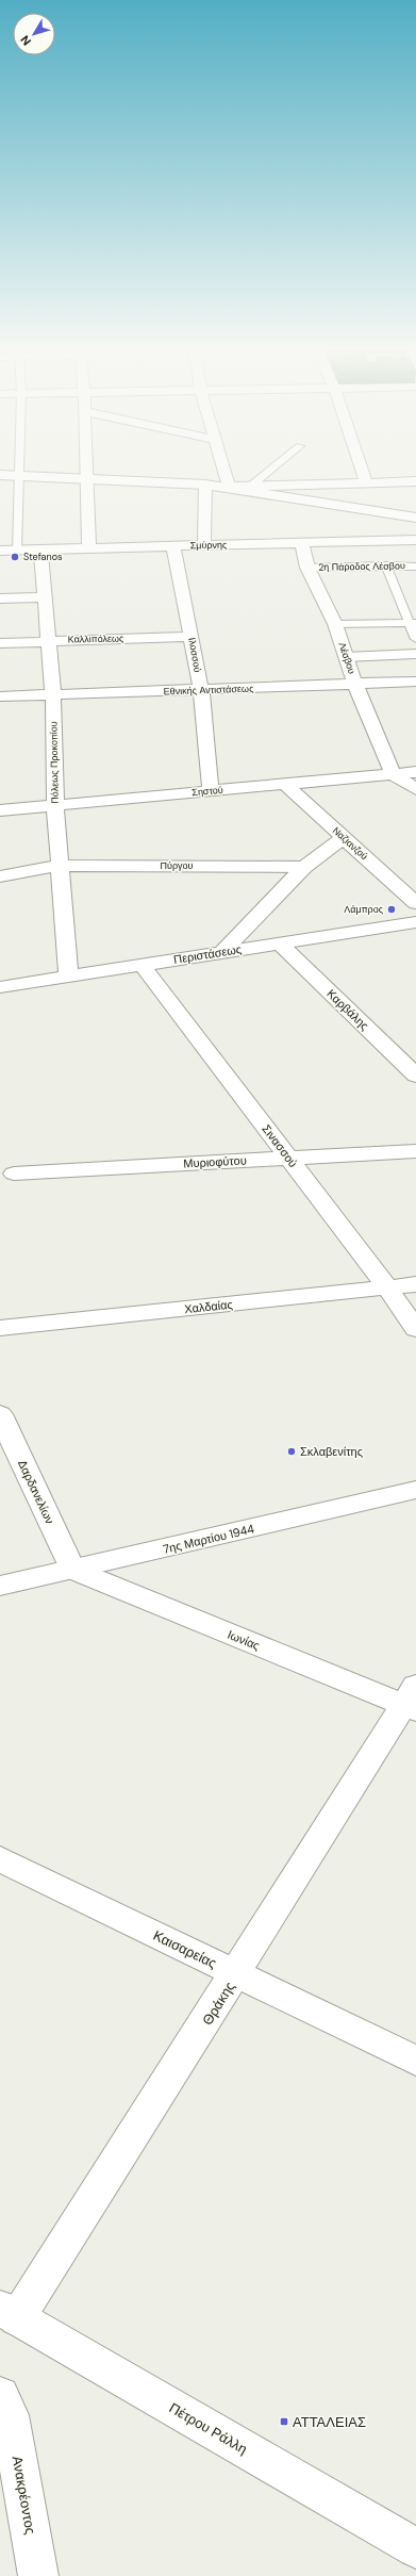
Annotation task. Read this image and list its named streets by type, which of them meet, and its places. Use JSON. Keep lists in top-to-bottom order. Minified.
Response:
{"streets":{"street":["Σμύρνης","Καλλιπόλεως","Ιλοσσού","Λέσβου","Εθνικής Αντιστάσεως","Πόλεως Προκοπίου","Σηστού","Ναζιανζού","Πύργου","Περιστάσεως","Καρβάλης","Σινασσού","Μυριοφύτου","Χαλδαίας","Δαρδανελίων","7ης Μαρτίου 1944","Ιωνίας","Καισαρείας","Θράκης","Πέτρου Ράλλη","Ανακρέοντος"],"lane":["2η Πάροδος Λέσβου"]},"crossings":[["Σμύρνης","Ιλοσσού"],["Σμύρνης","Λέσβου"],["Σμύρνης","Πόλεως Προκοπίου"],["2η Πάροδος Λέσβου","Λέσβου"],["Καλλιπόλεως","Ιλοσσού"],["Καλλιπόλεως","Πόλεως Προκοπίου"],["Ιλοσσού","Εθνικής Αντιστάσεως"],["Ιλοσσού","Σηστού"],["Λέσβου","Εθνικής Αντιστάσεως"],["Λέσβου","Σηστού"],["Εθνικής Αντιστάσεως","Πόλεως Προκοπίου"],["Πόλεως Προκοπίου","Σηστού"],["Πόλεως Προκοπίου","Πύργου"],["Πόλεως Προκοπίου","Περιστάσεως"],["Σηστού","Ναζιανζού"],["Περιστάσεως","Καρβάλης"],["Περιστάσεως","Σινασσού"],["Σινασσού","Μυριοφύτου"],["Σινασσού","Χαλδαίας"],["Δαρδανελίων","7ης Μαρτίου 1944"],["Δαρδανελίων","Ιωνίας"],["7ης Μαρτίου 1944","Ιωνίας"],["Ιωνίας","Θράκης"],["Καισαρείας","Θράκης"],["Θράκης","Πέτρου Ράλλη"]],"places":{"other":["Stefanos","Λάμπρος","Σκλαβενίτης"],"transit":["ΑΤΤΑΛΕΙΑΣ"]},"north":"bottom left"}
